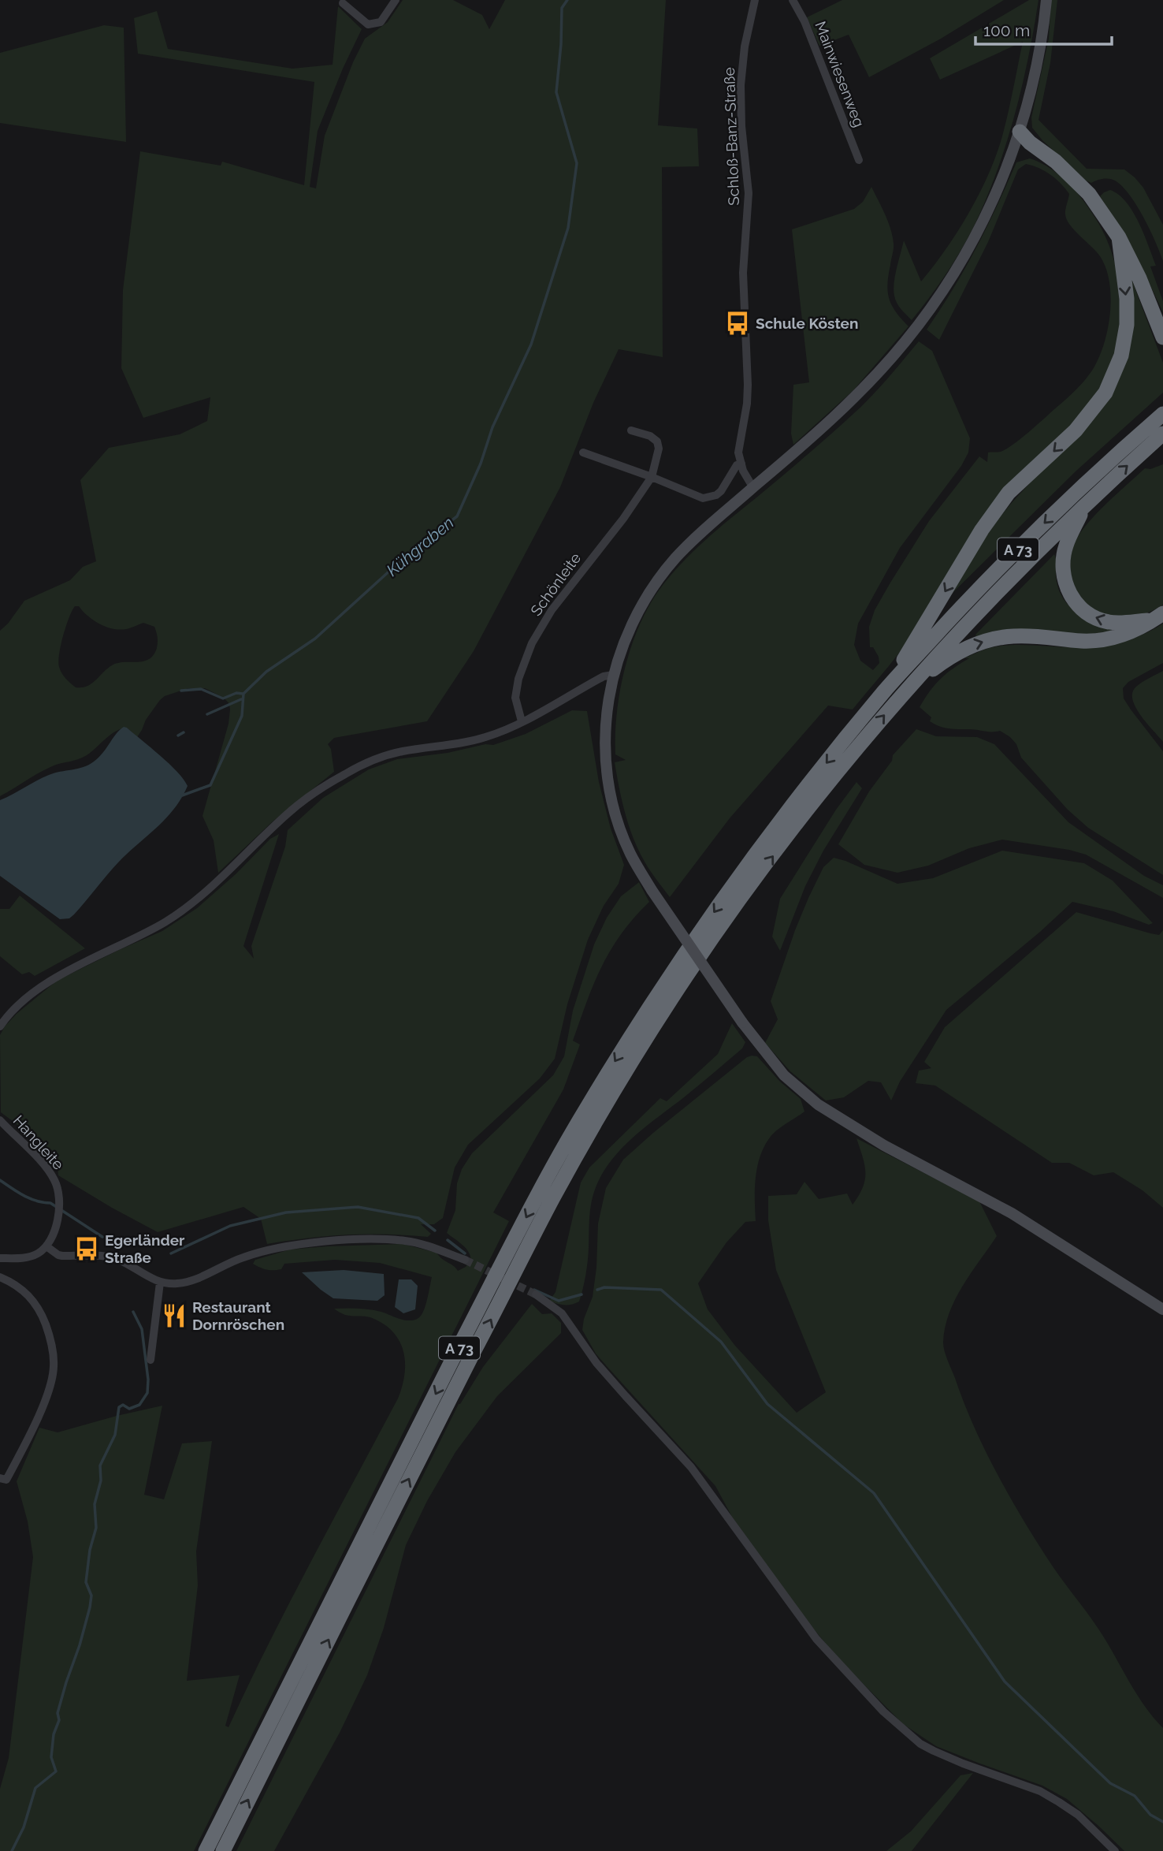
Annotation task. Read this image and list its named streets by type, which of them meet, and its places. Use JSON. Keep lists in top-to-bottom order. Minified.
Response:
{"streets":{"highway":["A 73"],"street":["Mainwiesenweg","Schloß-Banz-Straße","Schönleite","Hangleite"]},"water":["Kühgraben"],"places":{"bus stop":["Schule Kösten","Egerländer Straße"],"restaurant":["Restaurant Dornröschen"]},"scale_bar":"100 m"}
